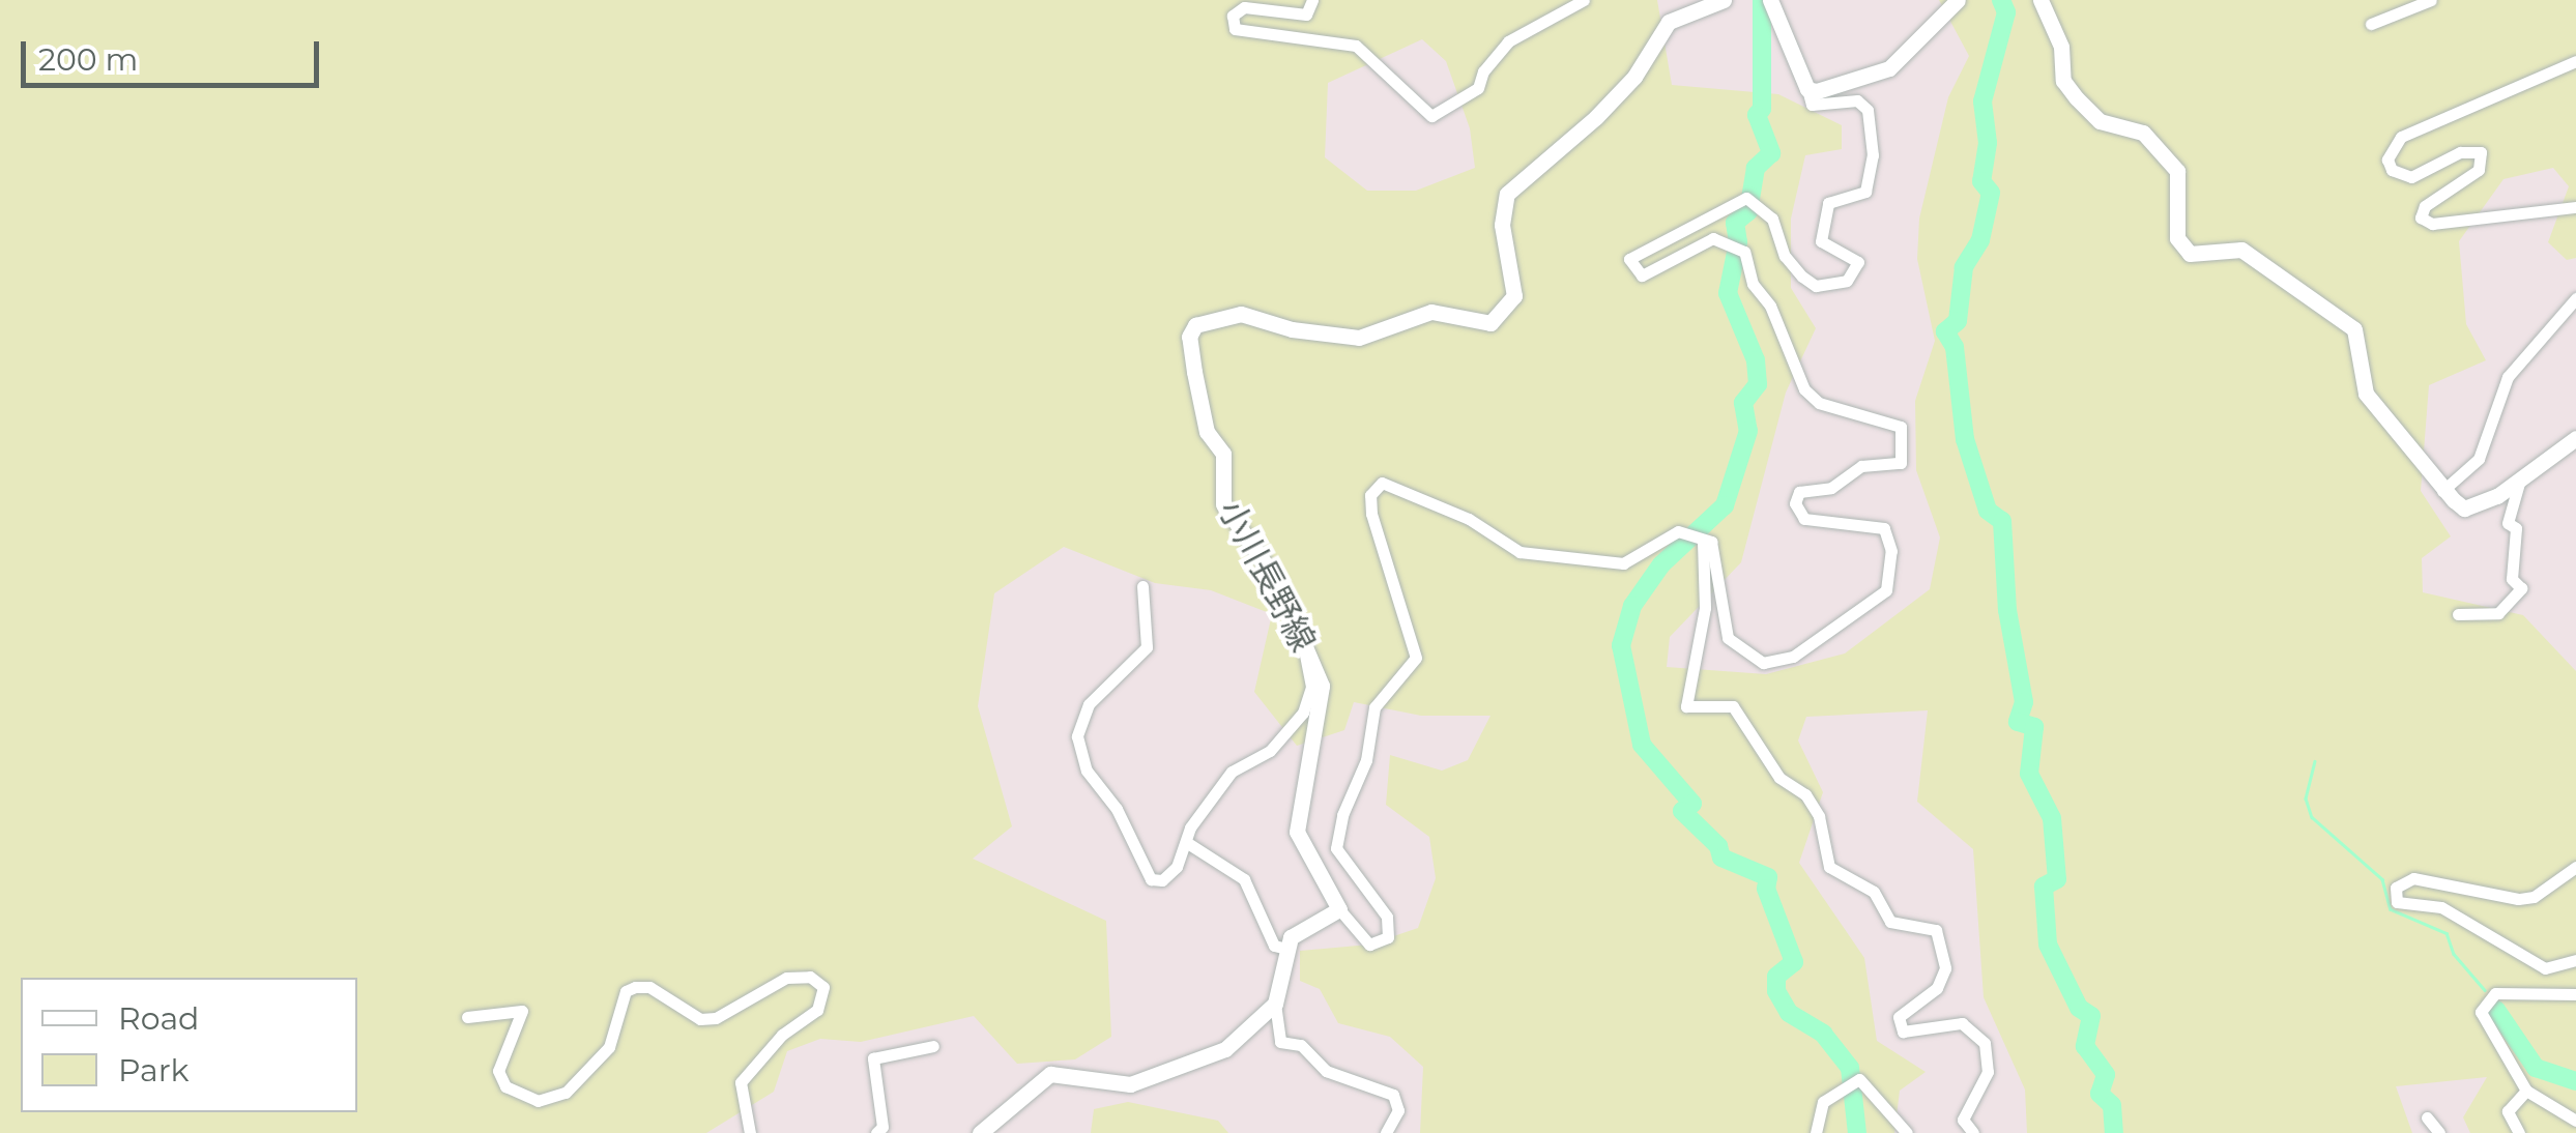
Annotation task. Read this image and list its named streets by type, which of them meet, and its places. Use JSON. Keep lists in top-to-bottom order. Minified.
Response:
{"streets":{"main road":["小川長野線"]},"legend":["Road","Park"],"scale_bar":"200 m"}
